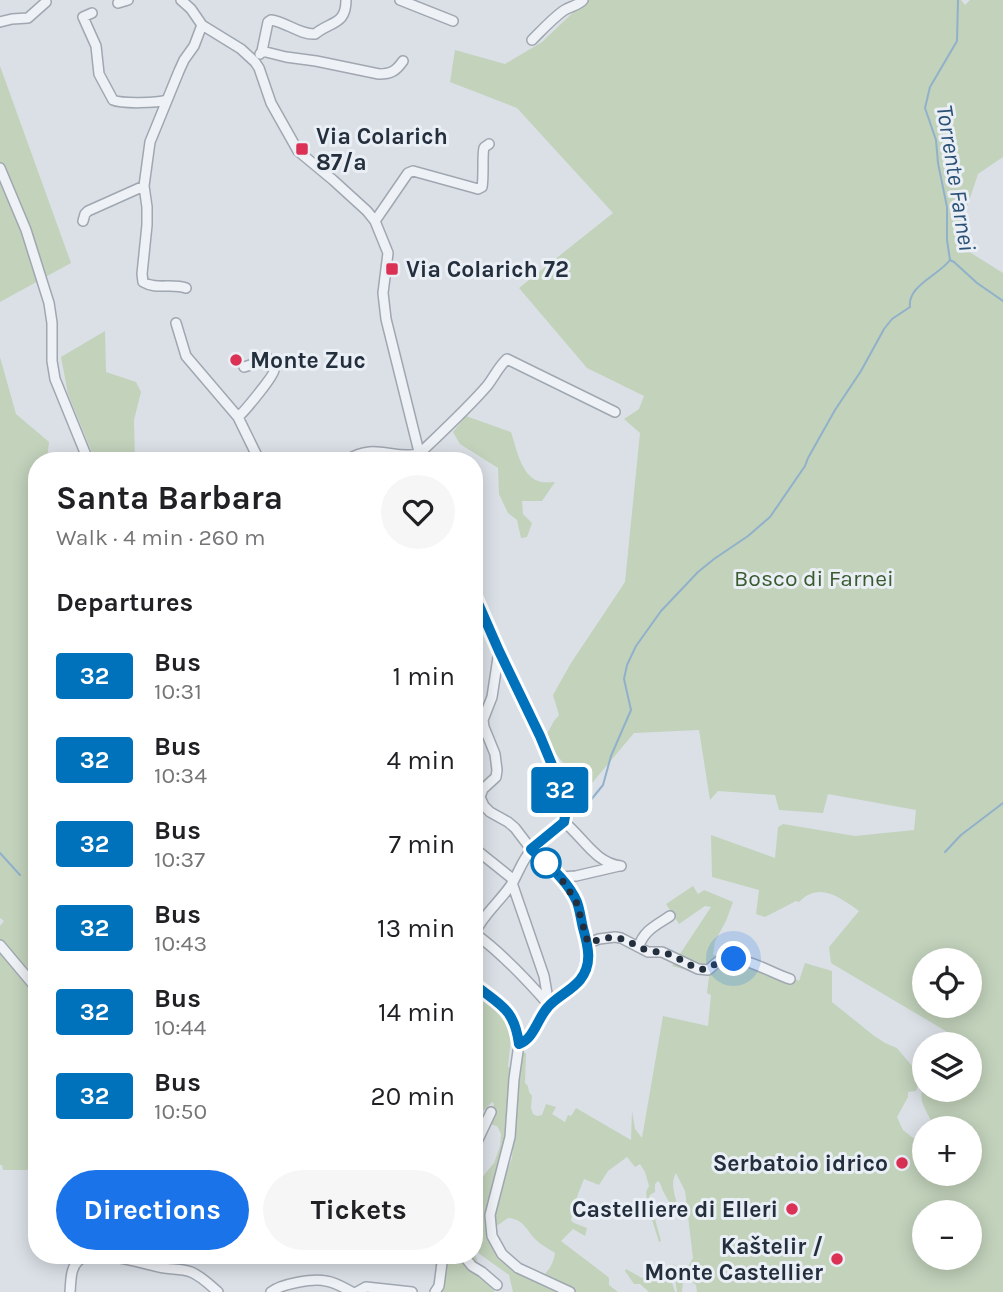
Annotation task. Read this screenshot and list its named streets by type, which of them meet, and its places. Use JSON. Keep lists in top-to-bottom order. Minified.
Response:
{"water":["Torrente Farnei"],"parks":["Bosco di Farnei"],"places":{"transit":["Via Colarich 87/a","Via Colarich 72"],"other":["Monte Zuc","Serbatoio idrico","Castelliere di Elleri","Kaštelir / Monte Castellier"]},"lines":["bus line 32"],"page":{"on_map":"32","heading":[["Santa Barbara","Walk · 4 min · 260 m"],"Departures"],"list":[{"mark":"32","name":"Bus","note":"10:31","value":"1 min"},{"mark":"32","name":"Bus","note":"10:34","value":"4 min"},{"mark":"32","name":"Bus","note":"10:37","value":"7 min"},{"mark":"32","name":"Bus","note":"10:43","value":"13 min"},{"mark":"32","name":"Bus","note":"10:44","value":"14 min"},{"mark":"32","name":"Bus","note":"10:50","value":"20 min"}],"map_buttons":["+","−"],"buttons":["Directions","Tickets"]}}
